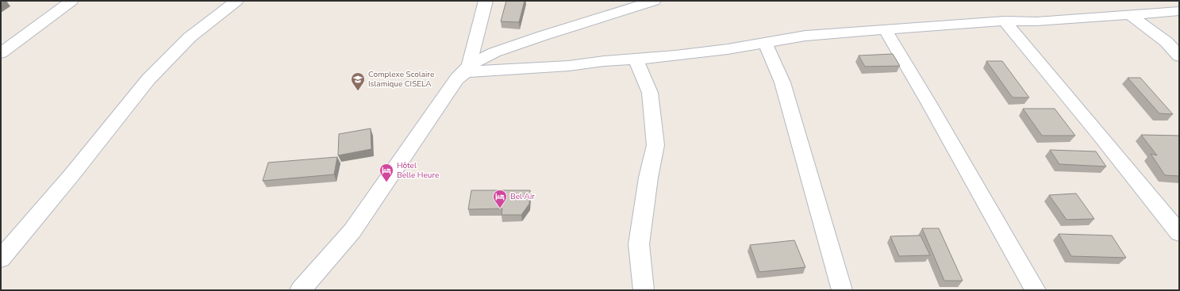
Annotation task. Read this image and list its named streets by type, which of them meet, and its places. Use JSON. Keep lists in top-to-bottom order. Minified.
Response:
{"places":{"school or university":["Complexe Scolaire Islamique CISELA"],"hotel":["Hôtel Belle Heure","Bel Air"]}}
